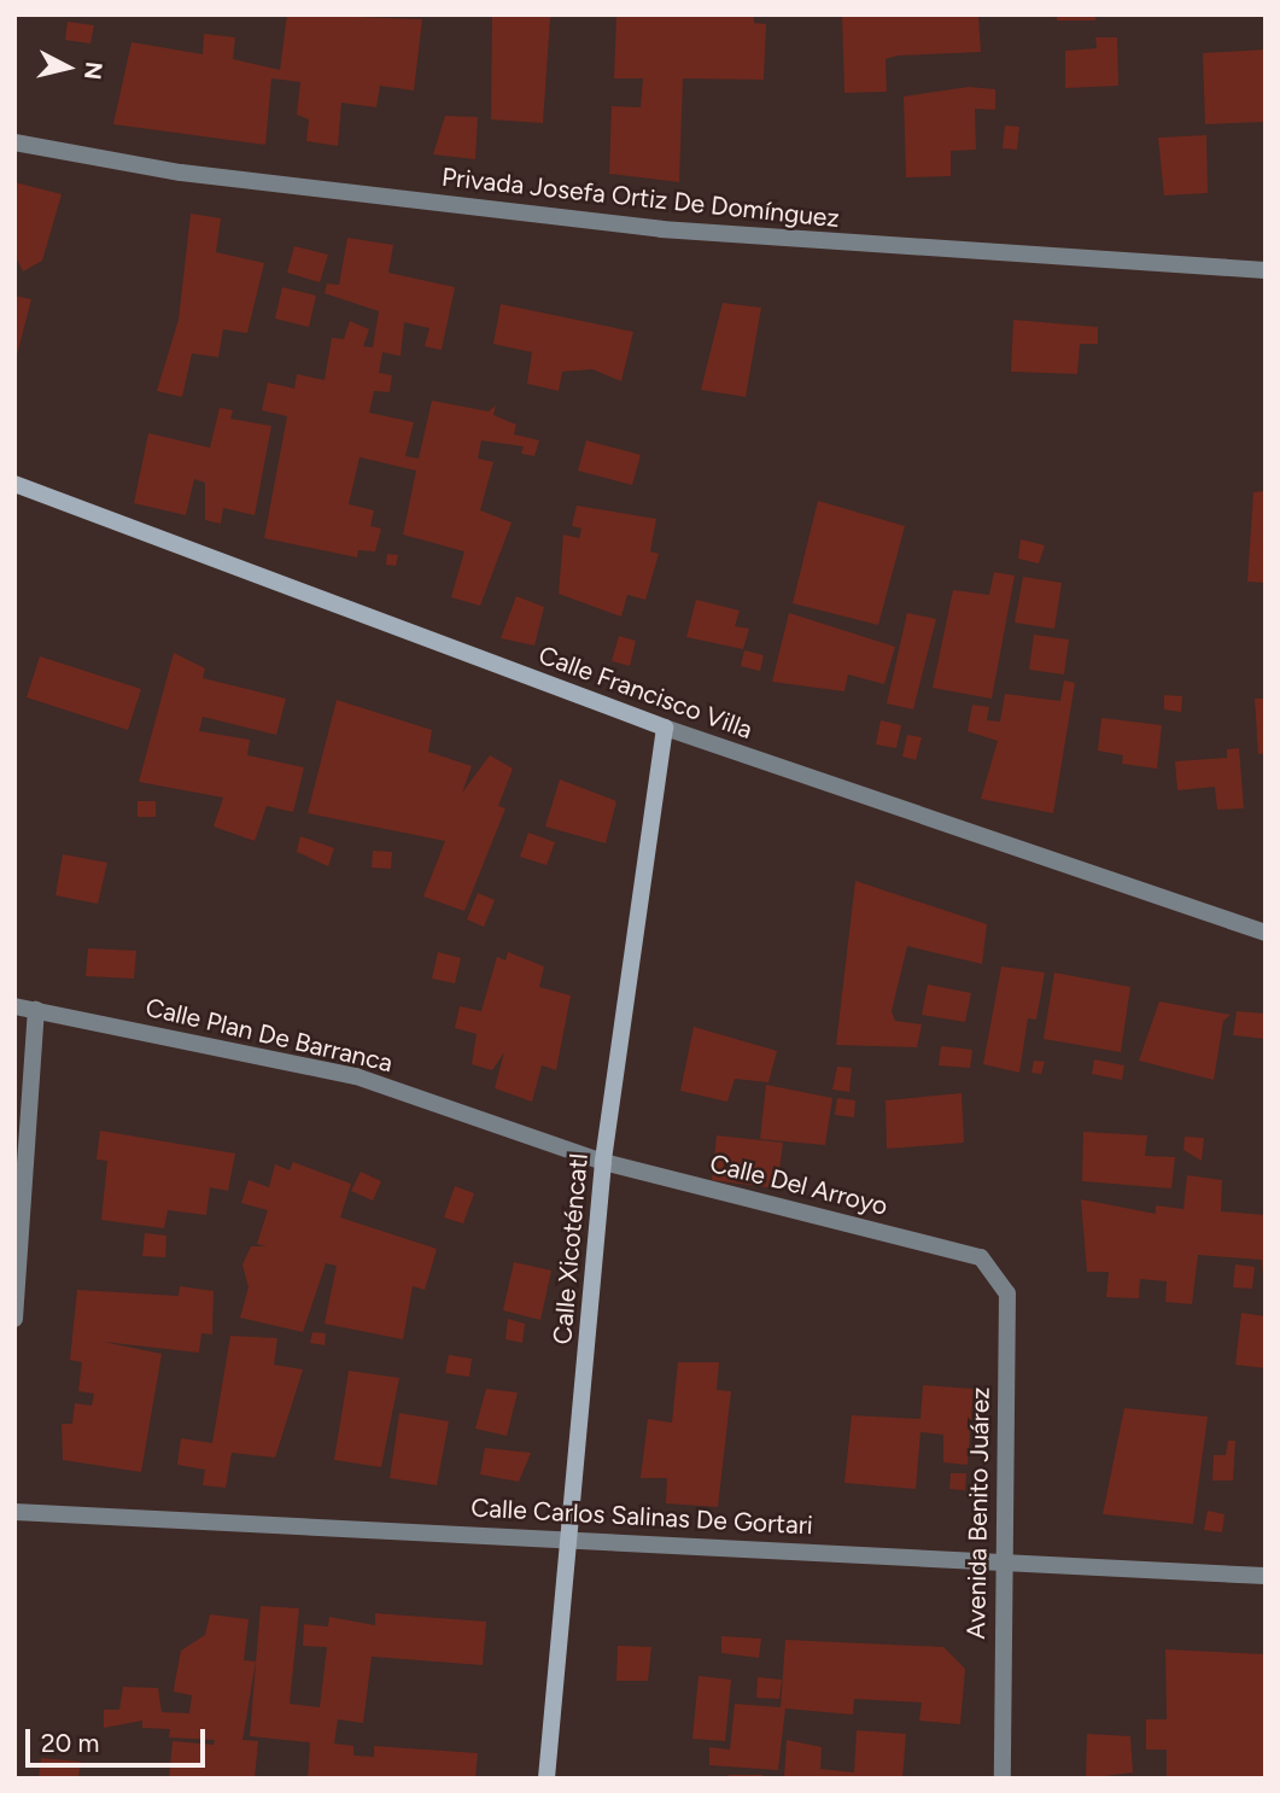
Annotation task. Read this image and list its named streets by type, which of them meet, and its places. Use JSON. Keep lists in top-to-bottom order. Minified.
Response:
{"streets":{"main road":["Calle Francisco Villa","Calle Xicoténcatl"],"street":["Privada Josefa Ortiz De Domínguez","Calle Plan De Barranca","Calle Del Arroyo","Avenida Benito Juárez","Calle Carlos Salinas De Gortari"]},"crossings":[["Calle Francisco Villa","Calle Xicoténcatl"],["Calle Plan De Barranca","Calle Del Arroyo"],["Calle Plan De Barranca","Calle Xicoténcatl"],["Calle Del Arroyo","Calle Xicoténcatl"],["Calle Del Arroyo","Avenida Benito Juárez"],["Calle Xicoténcatl","Calle Carlos Salinas De Gortari"],["Avenida Benito Juárez","Calle Carlos Salinas De Gortari"]],"scale_bar":"20 m","north":"right"}
